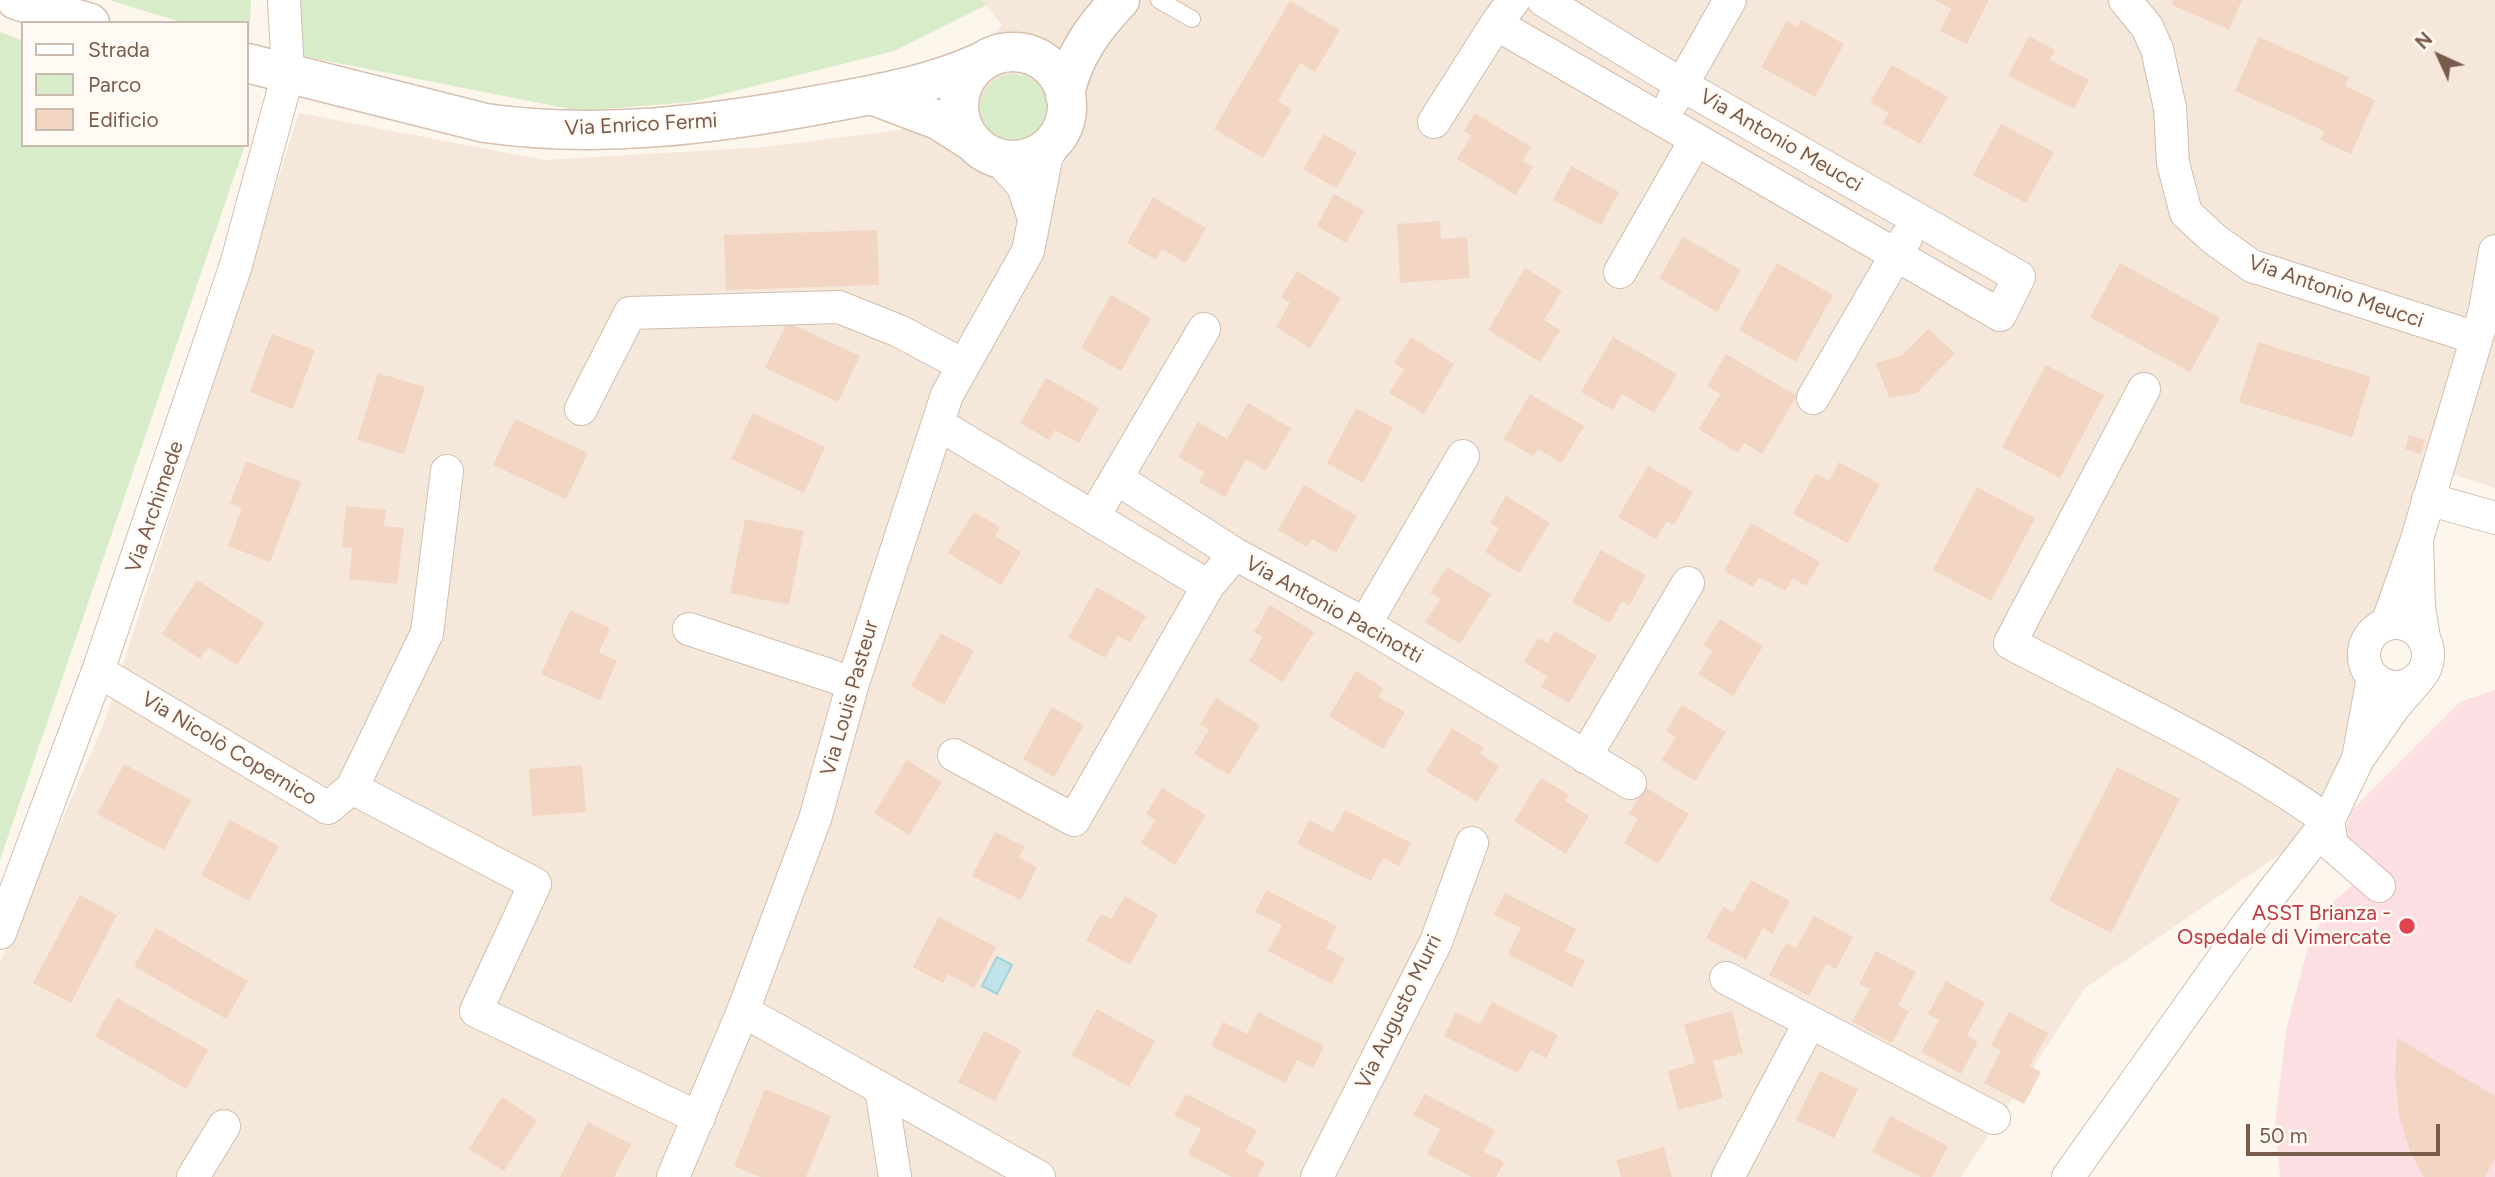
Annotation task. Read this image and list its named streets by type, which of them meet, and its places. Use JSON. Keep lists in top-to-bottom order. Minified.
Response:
{"streets":{"street":["Via Enrico Fermi","Via Antonio Meucci","Via Archimede","Via Antonio Pacinotti","Via Louis Pasteur","Via Nicolò Copernico","Via Augusto Murri"]},"crossings":[["Via Enrico Fermi","Via Archimede"],["Via Enrico Fermi","Via Louis Pasteur"],["Via Archimede","Via Nicolò Copernico"],["Via Louis Pasteur","Via Nicolò Copernico"]],"places":["ASST Brianza - Ospedale di Vimercate"],"legend":["Strada","Parco","Edificio"],"scale_bar":"50 m","north":"top left"}
